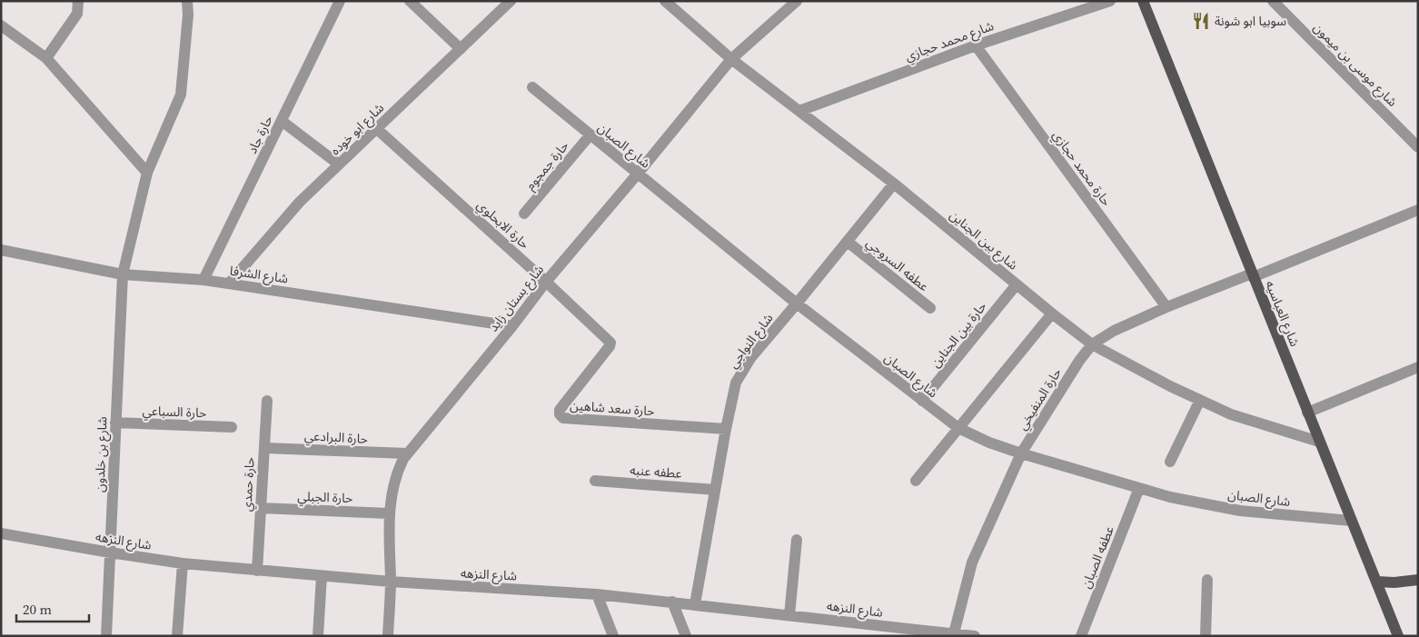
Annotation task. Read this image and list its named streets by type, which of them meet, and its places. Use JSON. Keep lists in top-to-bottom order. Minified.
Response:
{"streets":{"main road":["شارع العباسيه"],"street":["شارع محمد حجازي","شارع موسى بن ميمون","شارع ابو خوده","حارة جاد","شارع الصبان","حارة جمجوم","حارة محمد حجازي","حارة الابحلوي","شارع بين الجناين","عطفه السروجي","شارع الشرفا","شارع بستان زايد","حارة بين الجناين","شارع النواجي","حارة المنفيخي","حارة سعد شاهين","حارة السباعي","حارة البرادعي","شارع بن خلدون","عطفه عنبه","حارة حمدي","حارة الجبلي","شارع النزهه","عطفه الصبان"]},"crossings":[["شارع محمد حجازي","حارة محمد حجازي"],["شارع محمد حجازي","شارع بين الجناين"],["شارع ابو خوده","حارة الابحلوي"],["شارع ابو خوده","شارع الشرفا"],["حارة جاد","شارع الشرفا"],["شارع الصبان","حارة جمجوم"],["شارع الصبان","شارع بستان زايد"],["شارع الصبان","شارع العباسيه"],["شارع الصبان","حارة بين الجناين"],["شارع الصبان","شارع النواجي"],["شارع الصبان","حارة المنفيخي"],["شارع الصبان","عطفه الصبان"],["حارة محمد حجازي","حارة المنفيخي"],["حارة الابحلوي","شارع بستان زايد"],["حارة الابحلوي","حارة سعد شاهين"],["شارع بين الجناين","شارع بستان زايد"],["شارع بين الجناين","شارع العباسيه"],["شارع بين الجناين","حارة بين الجناين"],["شارع بين الجناين","شارع النواجي"],["شارع بين الجناين","حارة المنفيخي"],["عطفه السروجي","شارع النواجي"],["شارع الشرفا","شارع بستان زايد"],["شارع الشرفا","شارع بن خلدون"],["شارع بستان زايد","حارة البرادعي"],["شارع بستان زايد","حارة الجبلي"],["شارع بستان زايد","شارع النزهه"],["شارع العباسيه","حارة المنفيخي"],["شارع النواجي","حارة سعد شاهين"],["شارع النواجي","عطفه عنبه"],["شارع النواجي","شارع النزهه"],["حارة المنفيخي","شارع النزهه"],["حارة السباعي","شارع بن خلدون"],["حارة البرادعي","حارة حمدي"],["شارع بن خلدون","شارع النزهه"],["حارة حمدي","حارة الجبلي"],["حارة حمدي","شارع النزهه"]],"places":{"restaurant":["سوبيا ابو شونة"]},"scale_bar":"20 m"}
